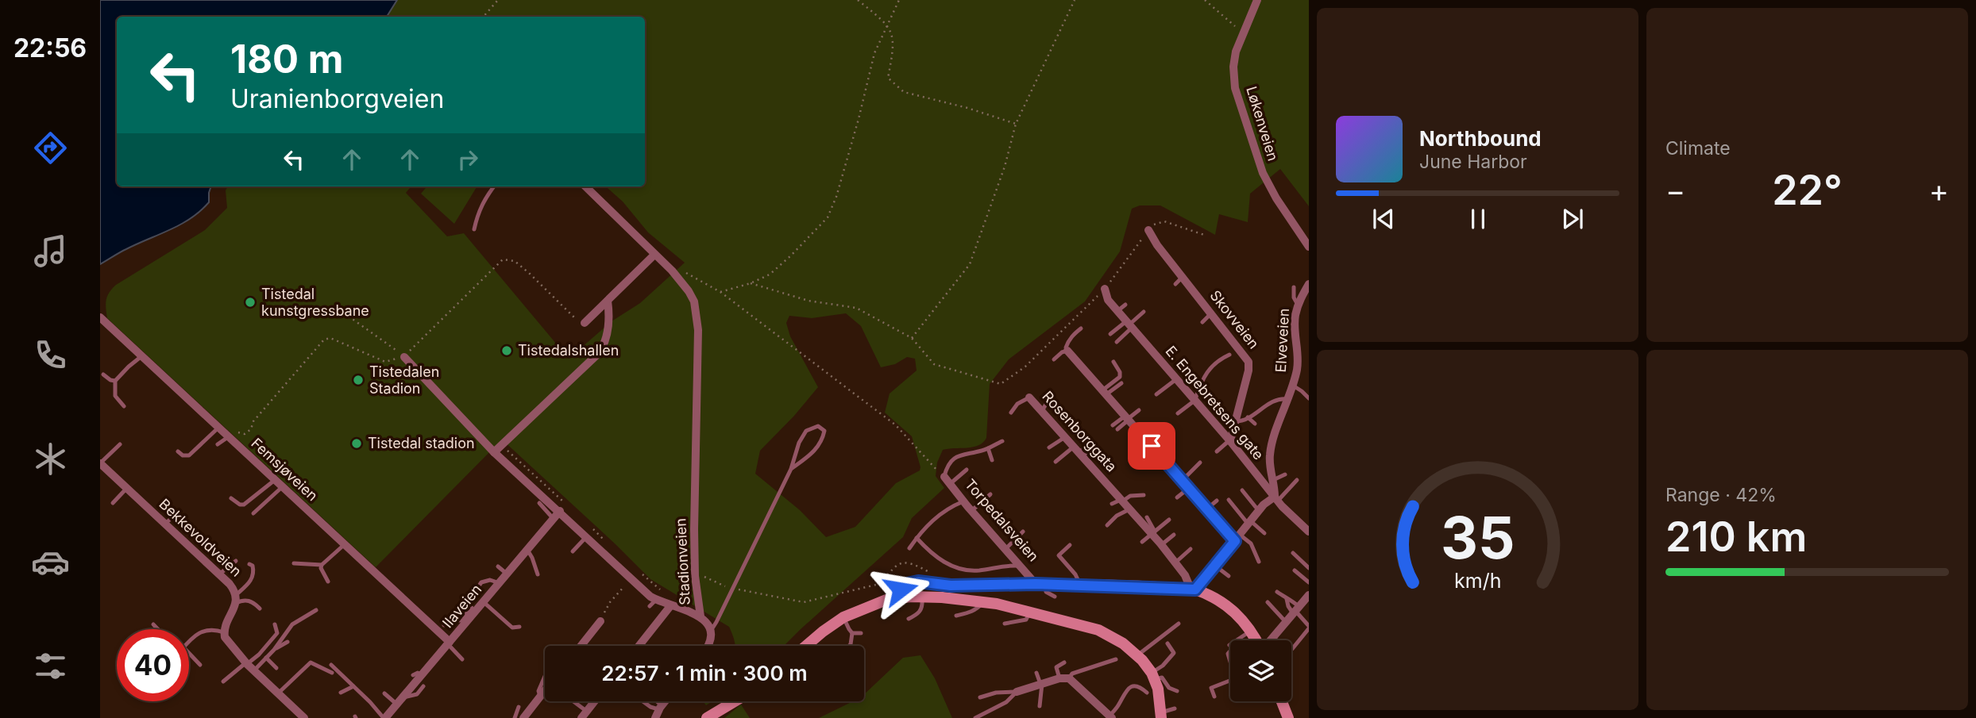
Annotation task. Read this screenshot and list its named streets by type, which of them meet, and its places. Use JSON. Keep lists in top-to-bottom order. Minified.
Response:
{"streets":{"main road":["Torpedalsveien"],"street":["Løkenveien","Skovveien","Elveveien","E. Engebretsens gate","Rosenborggata","Femsjøveien","Bekkevoldveien","Stadionveien","Ilaveien"]},"crossings":[["Skovveien","E. Engebretsens gate"],["Elveveien","E. Engebretsens gate"],["Rosenborggata","Torpedalsveien"],["Femsjøveien","Ilaveien"],["Stadionveien","Ilaveien"]],"places":["Tistedal kunstgressbane","Tistedalshallen","Tistedalen Stadion","Tistedal stadion"],"page":{"tabs":"22:56","tile":["Climate",["Range · 42%","210 km"]],"turn":["180 m","Uranienborgveien"],"song":["Northbound","June Harbor"],"heat":["−","22°","+"],"limit":"40","trip":"22:57 · 1 min · 300 m","gauge":["35","km/h"]}}
